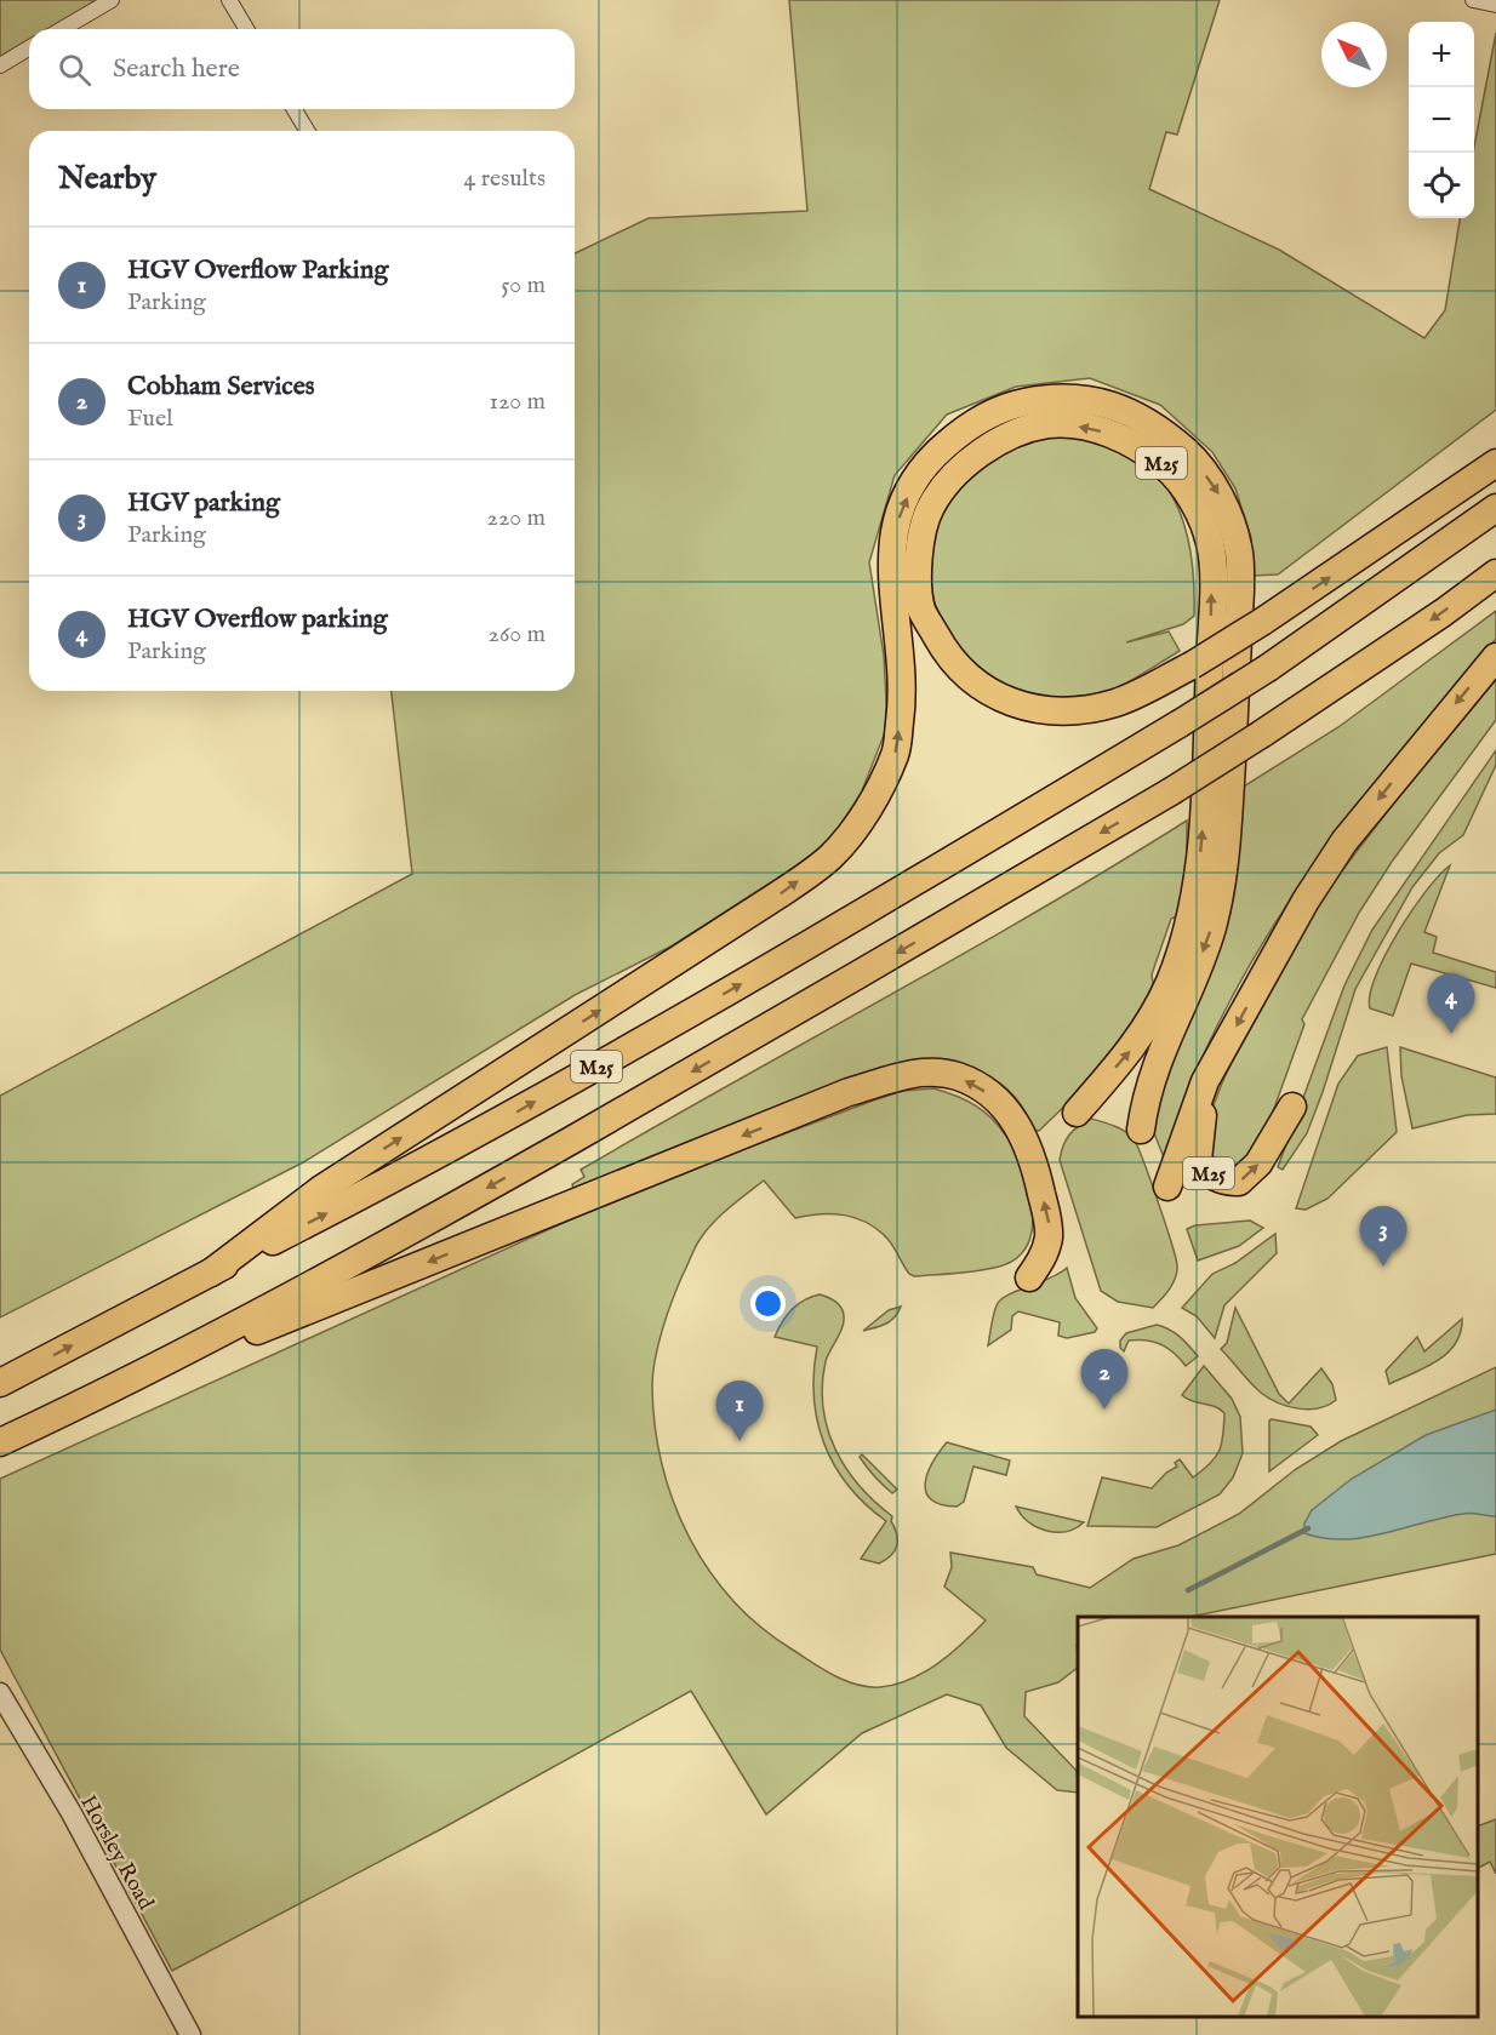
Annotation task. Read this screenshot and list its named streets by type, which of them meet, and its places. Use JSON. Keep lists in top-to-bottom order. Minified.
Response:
{"streets":{"highway":["M25"],"street":["Horsley Road"]},"north":"top left","page":{"map_buttons":["+","−"],"search":"Search here","heading":["Nearby","4 results"],"list":[{"mark":"1","name":"HGV Overflow Parking","note":"Parking","value":"50 m"},{"mark":"2","name":"Cobham Services","note":"Fuel","value":"120 m"},{"mark":"3","name":"HGV parking","note":"Parking","value":"220 m"},{"mark":"4","name":"HGV Overflow parking","note":"Parking","value":"260 m"}],"pins":["4","3","2","1"]}}
